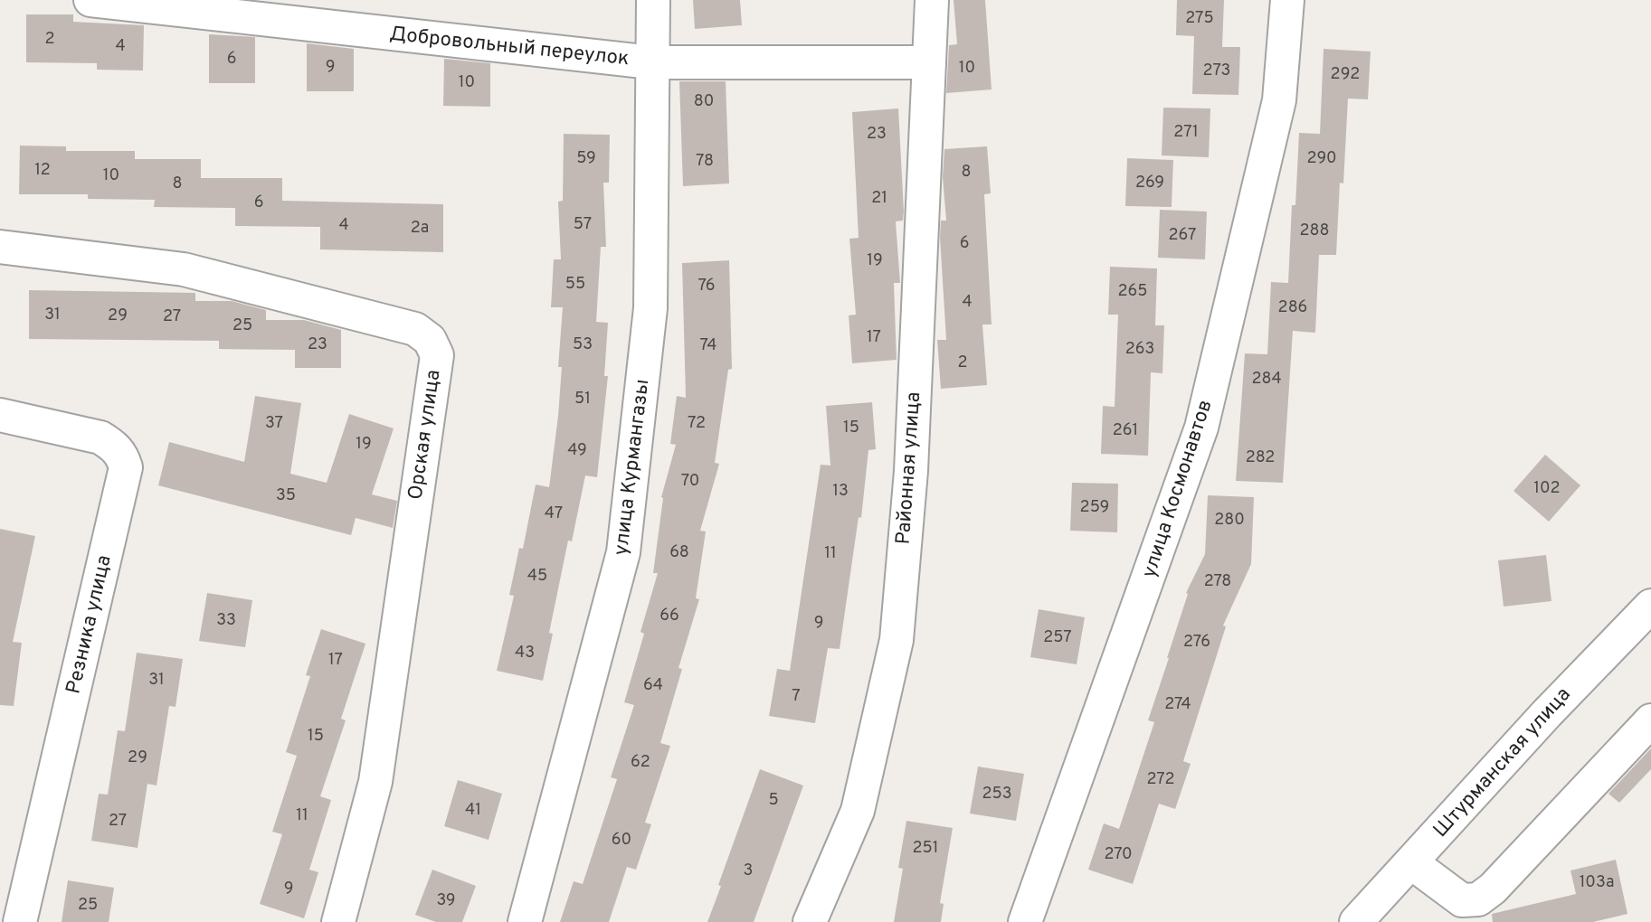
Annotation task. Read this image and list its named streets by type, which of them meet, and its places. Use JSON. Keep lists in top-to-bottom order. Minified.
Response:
{"streets":{"street":["Добровольный переулок","Орская улица","улица Курмангазы","Районная улица","улица Космонавтов","Резника улица","Штурманская улица"]},"crossings":[["Добровольный переулок","улица Курмангазы"],["Добровольный переулок","Районная улица"]],"house_numbers":["275","2","4","6","9","10","273","292","10","80","271","23","59","290","78","12","8","10","269","8","21","6","57","4","2а","288","267","6","19","55","76","265","4","286","31","29","27","25","17","23","53","74","263","2","284","51","37","72","15","261","19","49","282","70","102","13","35","259","47","280","68","11","45","278","66","33","9","257","276","43","17","31","64","7","274","15","29","62","272","253","5","41","11","27","60","251","270","3","103а","9","39","25"]}
